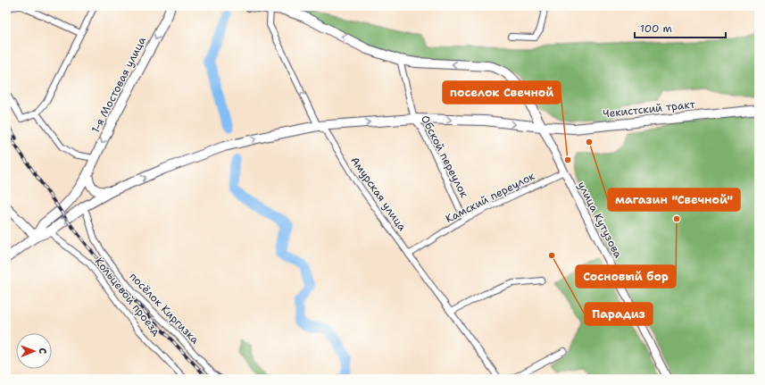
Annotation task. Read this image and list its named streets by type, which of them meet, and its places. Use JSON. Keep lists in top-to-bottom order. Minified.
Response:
{"streets":{"main road":["1-я Мостовая улица","Чекистский тракт"],"street":["Обской переулок","Амурская улица","Камский переулок","улица Кутузова","Кольцевой проезд","посёлок Киргизка"]},"crossings":[["1-я Мостовая улица","Чекистский тракт"],["Чекистский тракт","Обской переулок"],["Чекистский тракт","Амурская улица"],["Чекистский тракт","улица Кутузова"],["Чекистский тракт","Кольцевой проезд"],["Чекистский тракт","посёлок Киргизка"],["Обской переулок","Камский переулок"],["Амурская улица","Камский переулок"],["Камский переулок","улица Кутузова"]],"one_way":["1-я Мостовая улица","Чекистский тракт"],"places":["магазин \"Свечной\"","поселок Свечной","Сосновый бор","Парадиз"],"scale_bar":"100 m","north":"right"}
